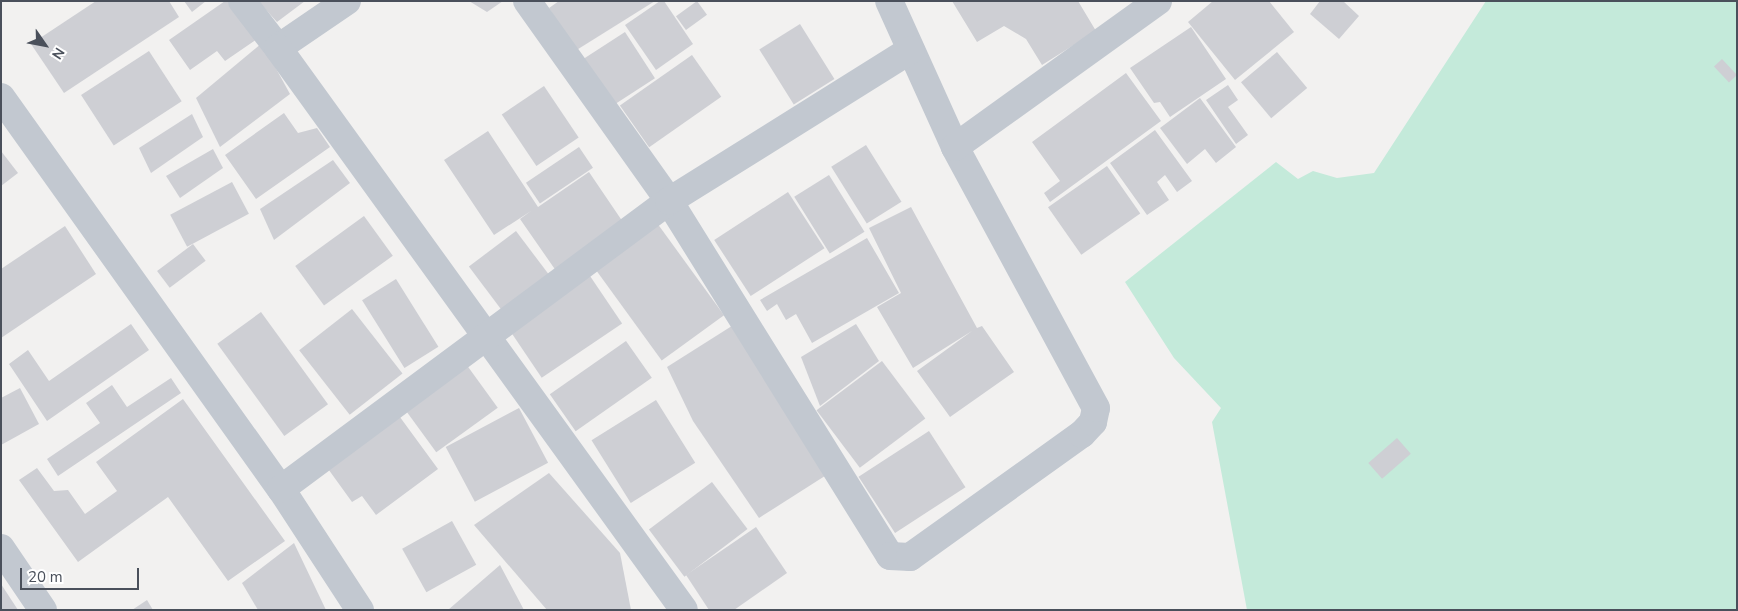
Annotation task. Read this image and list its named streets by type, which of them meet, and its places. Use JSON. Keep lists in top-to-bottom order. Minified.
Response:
{"scale_bar":"20 m","north":"bottom right"}
